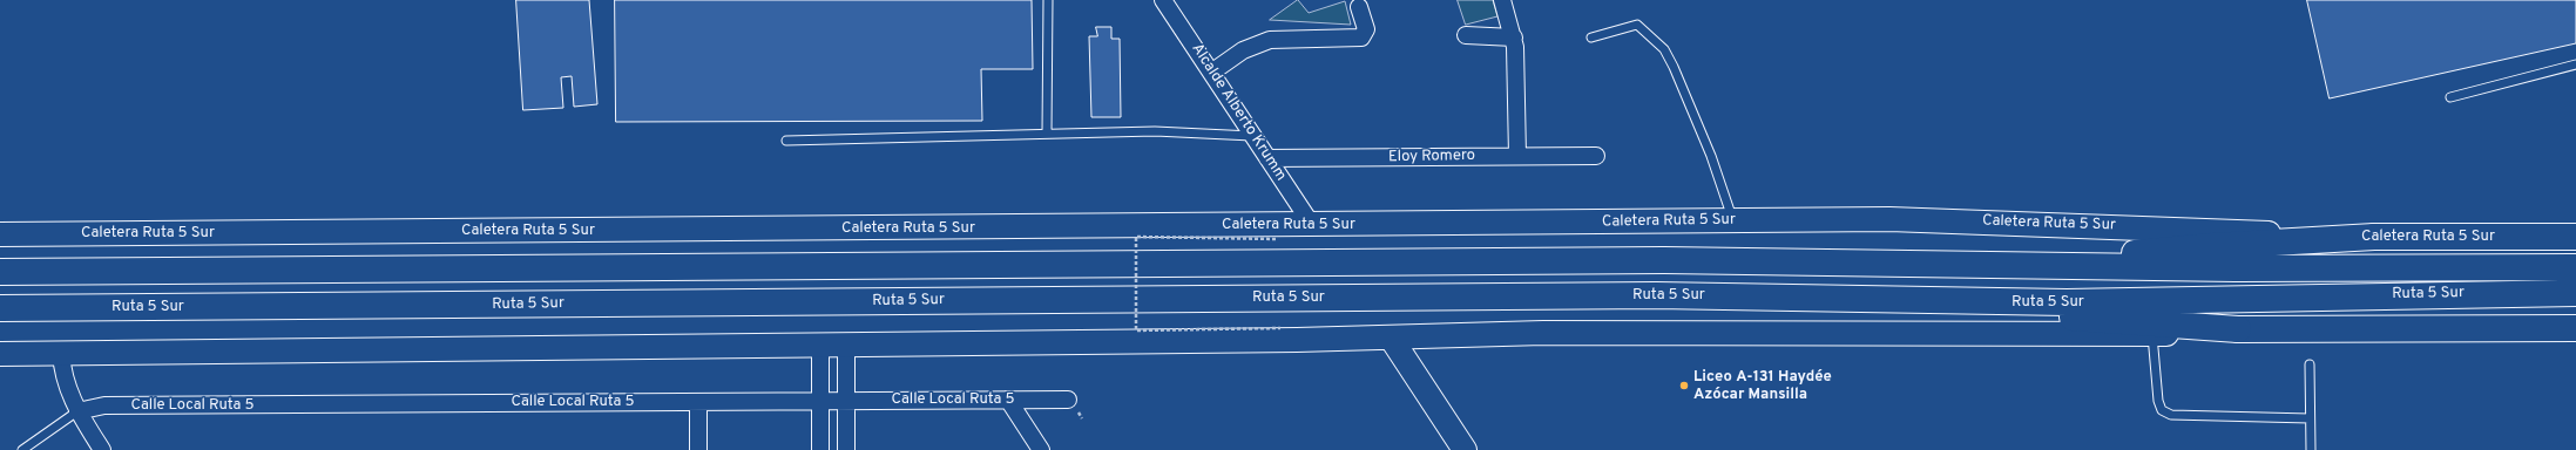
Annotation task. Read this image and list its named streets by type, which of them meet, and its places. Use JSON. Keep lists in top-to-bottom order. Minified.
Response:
{"streets":{"main road":["Caletera Ruta 5 Sur","Ruta 5 Sur"],"street":["Alcalde Alberto Krumm","Eloy Romero","Calle Local Ruta 5"]},"crossings":[["Alcalde Alberto Krumm","Eloy Romero"],["Alcalde Alberto Krumm","Caletera Ruta 5 Sur"]],"places":["Liceo A-131 Haydée Azócar Mansilla"]}
